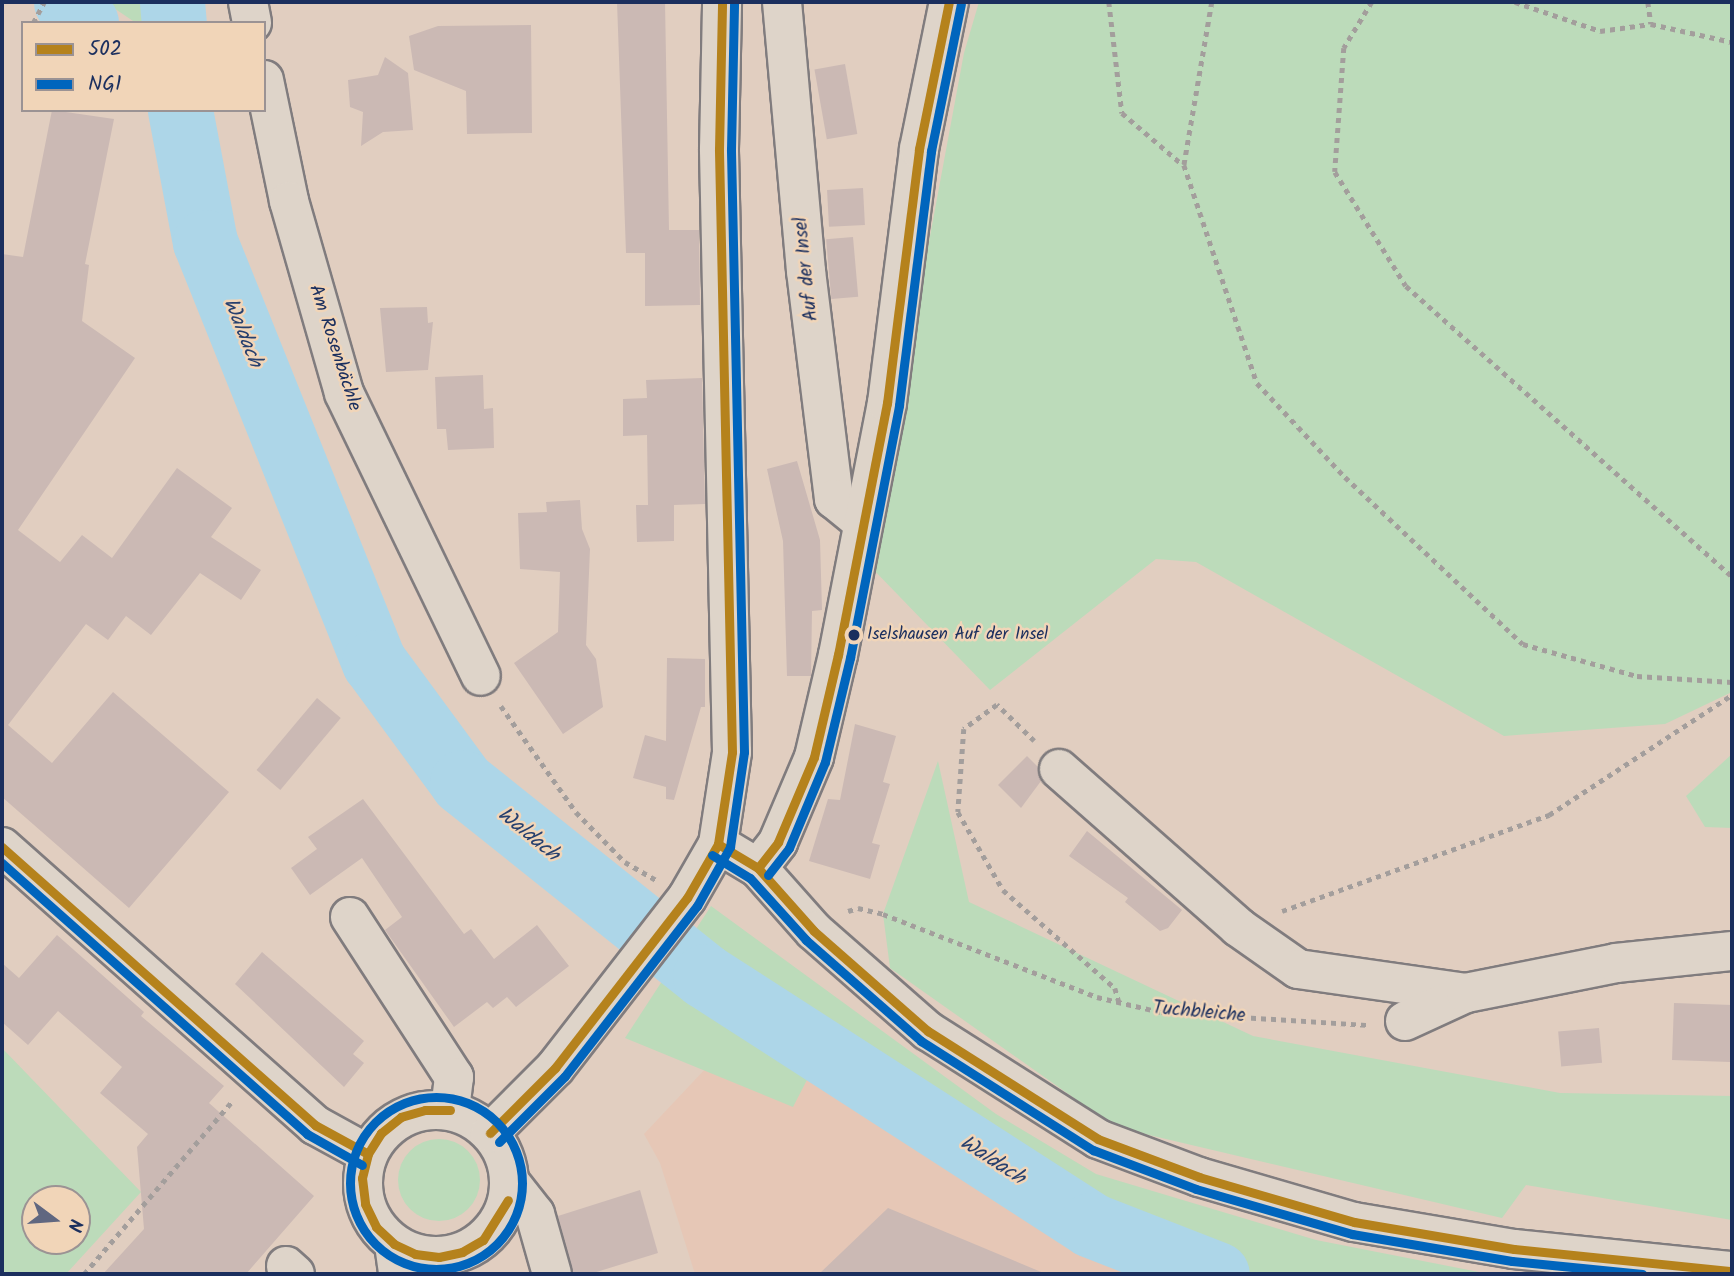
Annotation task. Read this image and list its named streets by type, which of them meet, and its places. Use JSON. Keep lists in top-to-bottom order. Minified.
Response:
{"streets":{"street":["Auf der Insel","Am Rosenbächle"],"path":["Tuchbleiche"]},"water":["Waldach"],"places":["Iselshausen Auf der Insel"],"lines":["transit line 502","transit line NG1"],"legend":["502","NG1"],"north":"right"}
